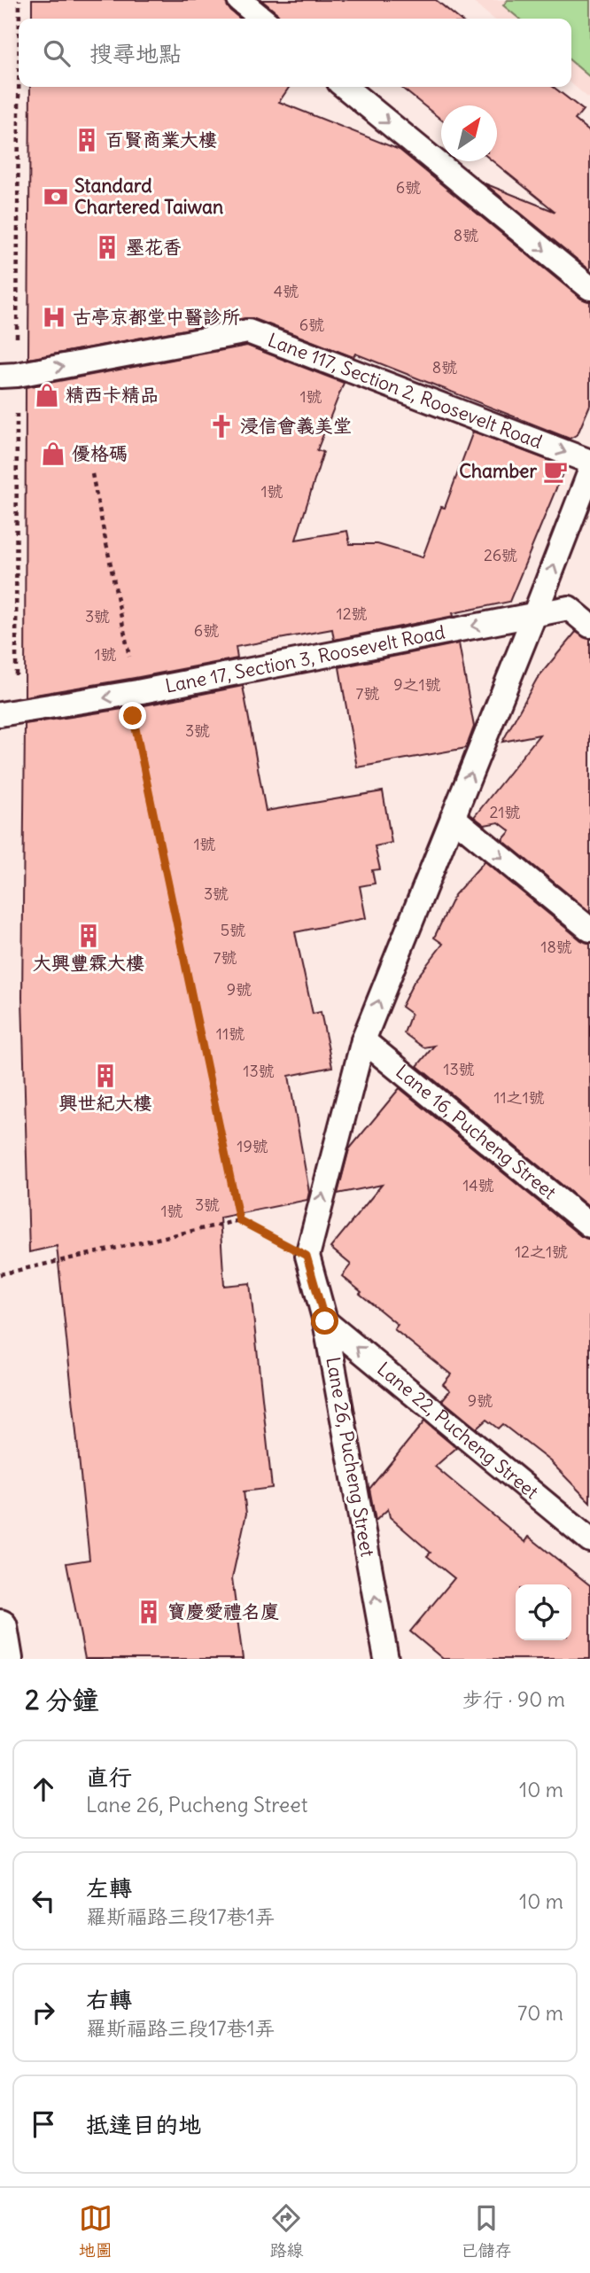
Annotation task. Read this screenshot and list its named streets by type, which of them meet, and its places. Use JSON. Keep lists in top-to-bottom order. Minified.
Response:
{"streets":{"lane":["Lane 117, Section 2, Roosevelt Road","Lane 17, Section 3, Roosevelt Road","Lane 16, Pucheng Street","Lane 22, Pucheng Street","Lane 26, Pucheng Street"]},"crossings":[["Lane 22, Pucheng Street","Lane 26, Pucheng Street"]],"one_way":["Lane 117, Section 2, Roosevelt Road","Lane 17, Section 3, Roosevelt Road","Lane 22, Pucheng Street","Lane 26, Pucheng Street"],"places":{"building":["百賢商業大樓","墨花香","大興豐霖大樓","興世紀大樓","寶慶愛禮名廈"],"bank":["Standard Chartered Taiwan"],"hospital":["古亭京都堂中醫診所"],"shop":["精西卡精品","優格碼"],"church":["浸信會義美堂"],"cafe":["Chamber"]},"house_numbers":["6號","8號","4號","6號","8號","1號","1號","26號","12號","3號","6號","1號","9之1號","7號","3號","21號","1號","3號","5號","18號","7號","9號","11號","13號","13號","11之1號","19號","14號","3號","1號","12之1號","9號"],"north":"top right","page":{"search":"搜尋地點","heading":["2 分鐘","步行 · 90 m"],"list":[["直行","Lane 26, Pucheng Street","10 m"],["左轉","羅斯福路三段17巷1弄","10 m"],["右轉","羅斯福路三段17巷1弄","70 m"],"抵達目的地"],"nav":["地圖","路線","已儲存"]}}
